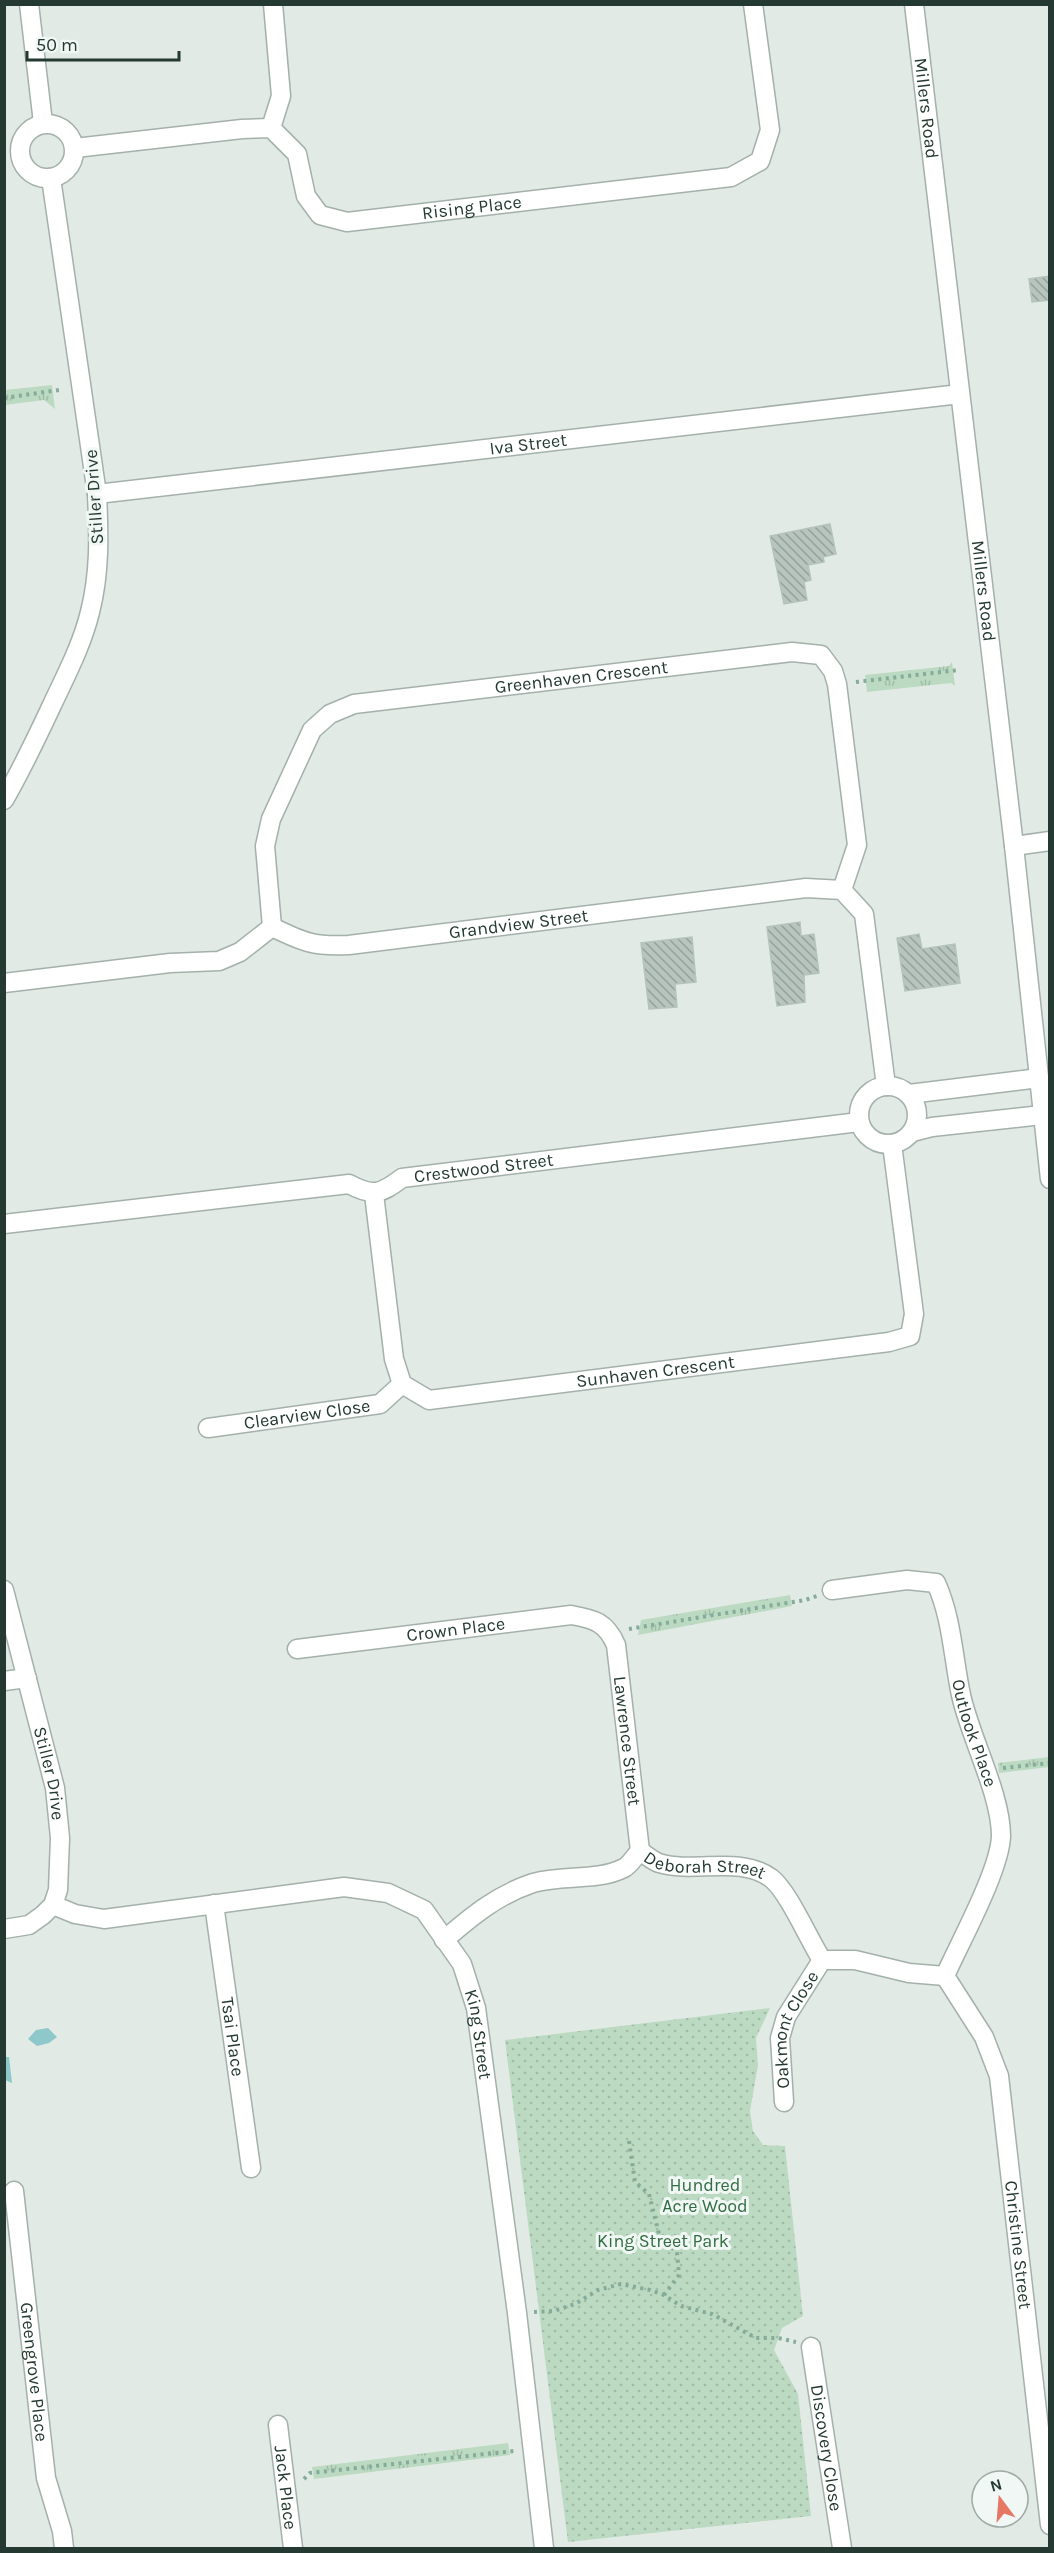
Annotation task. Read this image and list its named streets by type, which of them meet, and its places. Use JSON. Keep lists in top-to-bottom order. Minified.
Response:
{"streets":{"street":["Millers Road","Rising Place","Iva Street","Stiller Drive","Greenhaven Crescent","Grandview Street","Crestwood Street","Sunhaven Crescent","Clearview Close","Crown Place","Outlook Place","Lawrence Street","Deborah Street","Oakmont Close","King Street","Tsai Place","Christine Street","Greengrove Place","Discovery Close","Jack Place"]},"crossings":[["Millers Road","Iva Street"],["Iva Street","Stiller Drive"],["Stiller Drive","King Street"],["Greenhaven Crescent","Grandview Street"],["Crestwood Street","Sunhaven Crescent"],["Sunhaven Crescent","Clearview Close"],["Crown Place","Lawrence Street"],["Outlook Place","Christine Street"],["Lawrence Street","Deborah Street"],["Deborah Street","Oakmont Close"],["Deborah Street","King Street"],["King Street","Tsai Place"]],"parks":["Hundred Acre Wood","King Street Park"],"scale_bar":"50 m","north":"top"}
